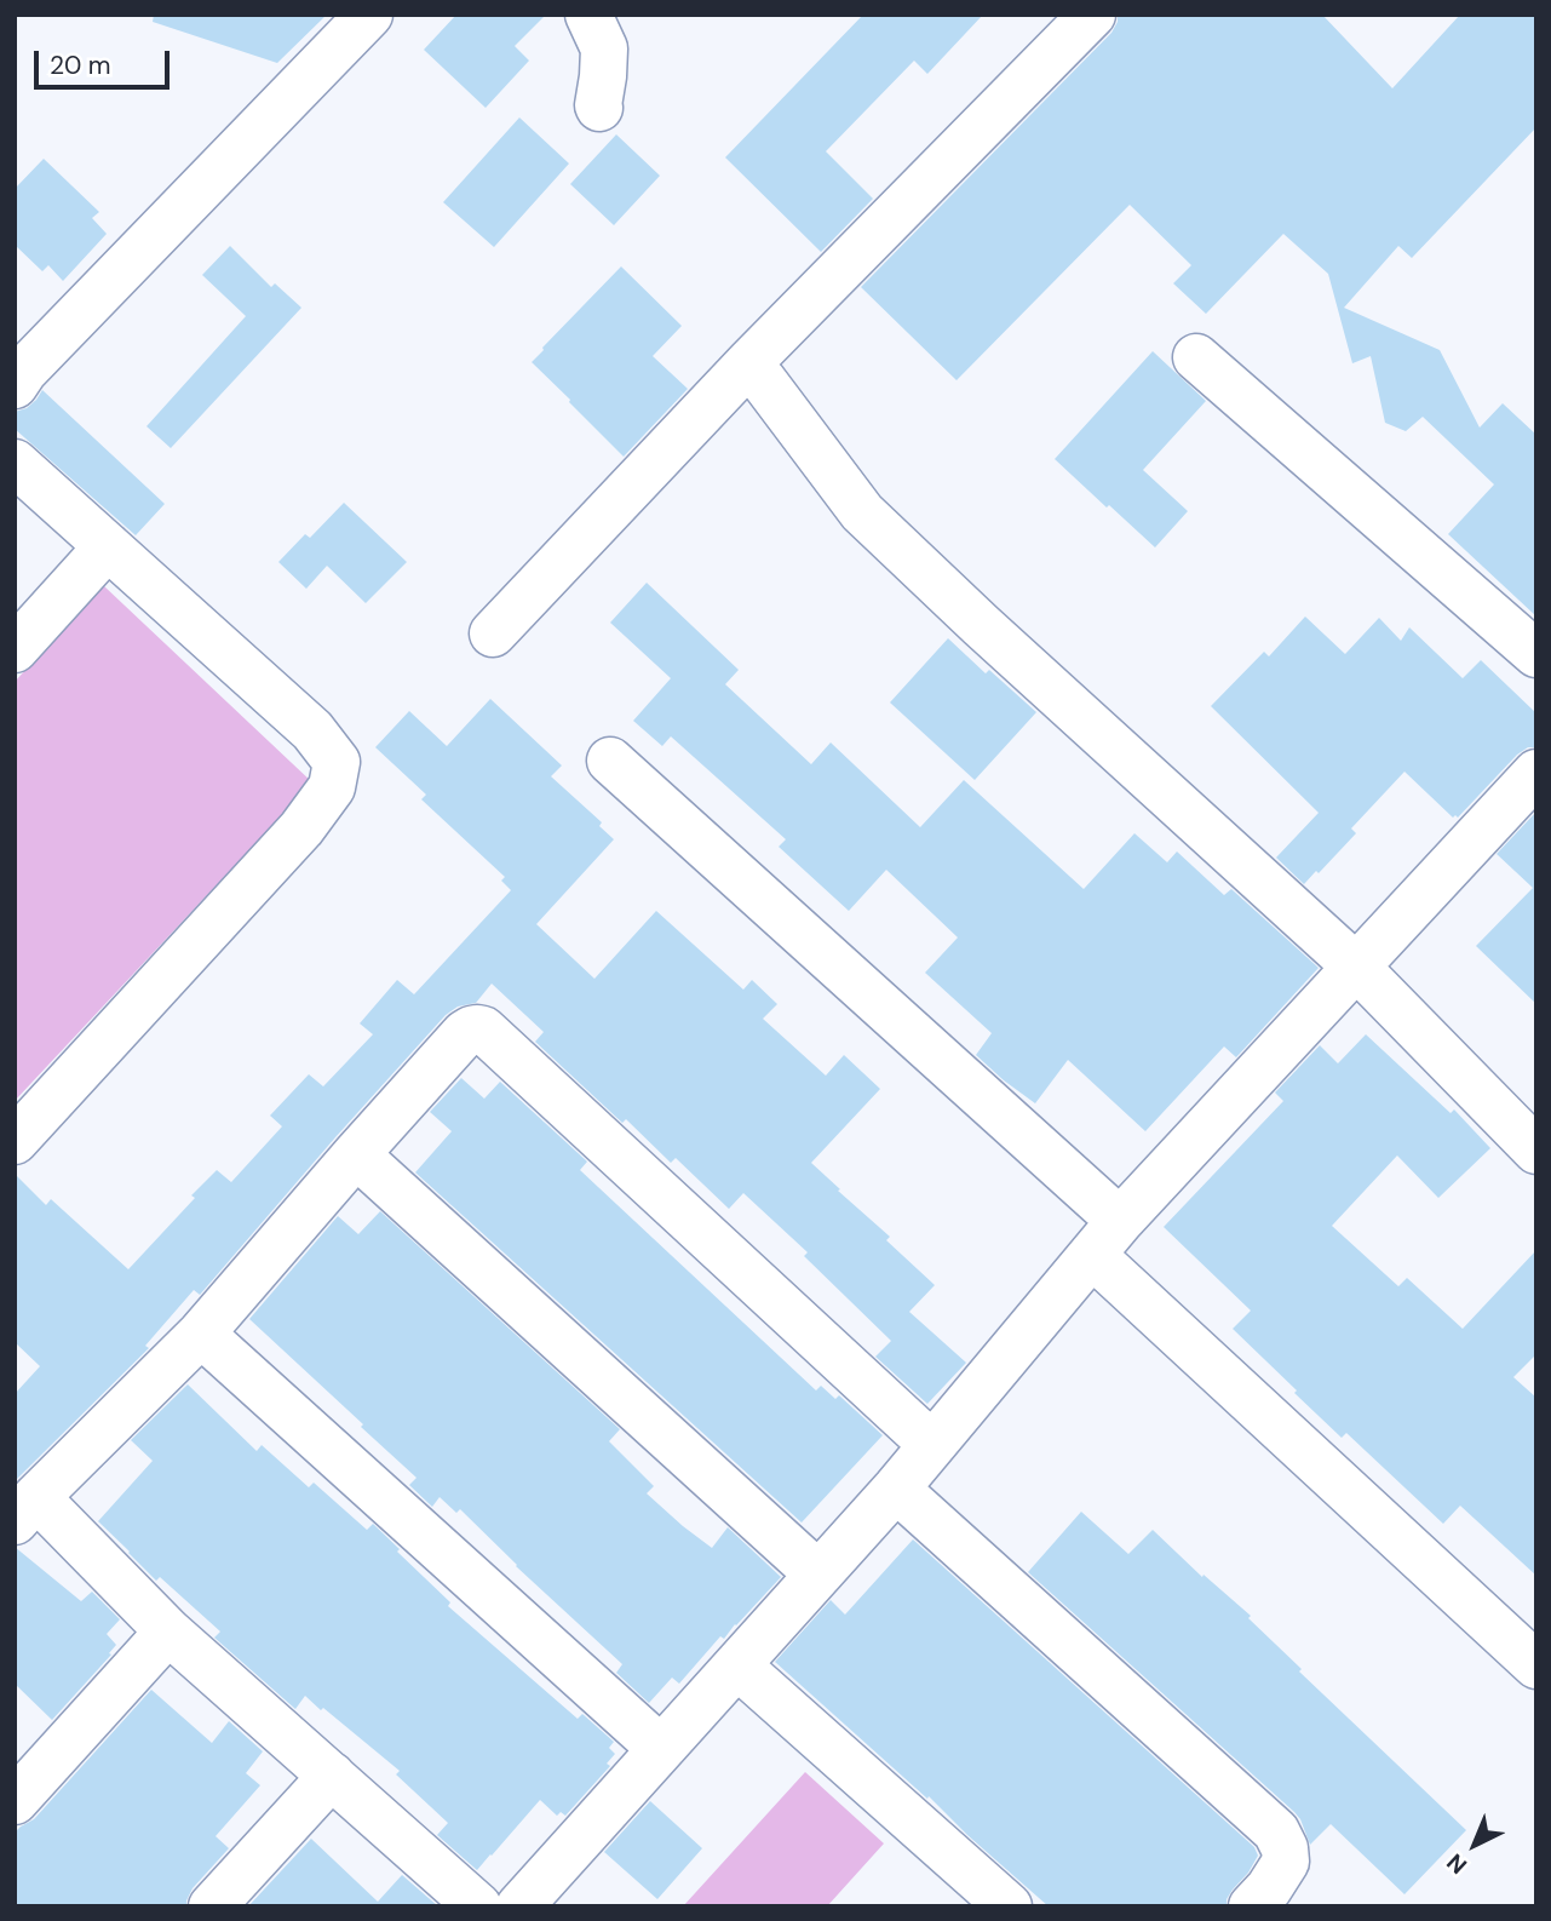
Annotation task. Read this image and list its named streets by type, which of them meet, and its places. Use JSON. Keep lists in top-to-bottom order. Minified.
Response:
{"scale_bar":"20 m","north":"bottom left"}
